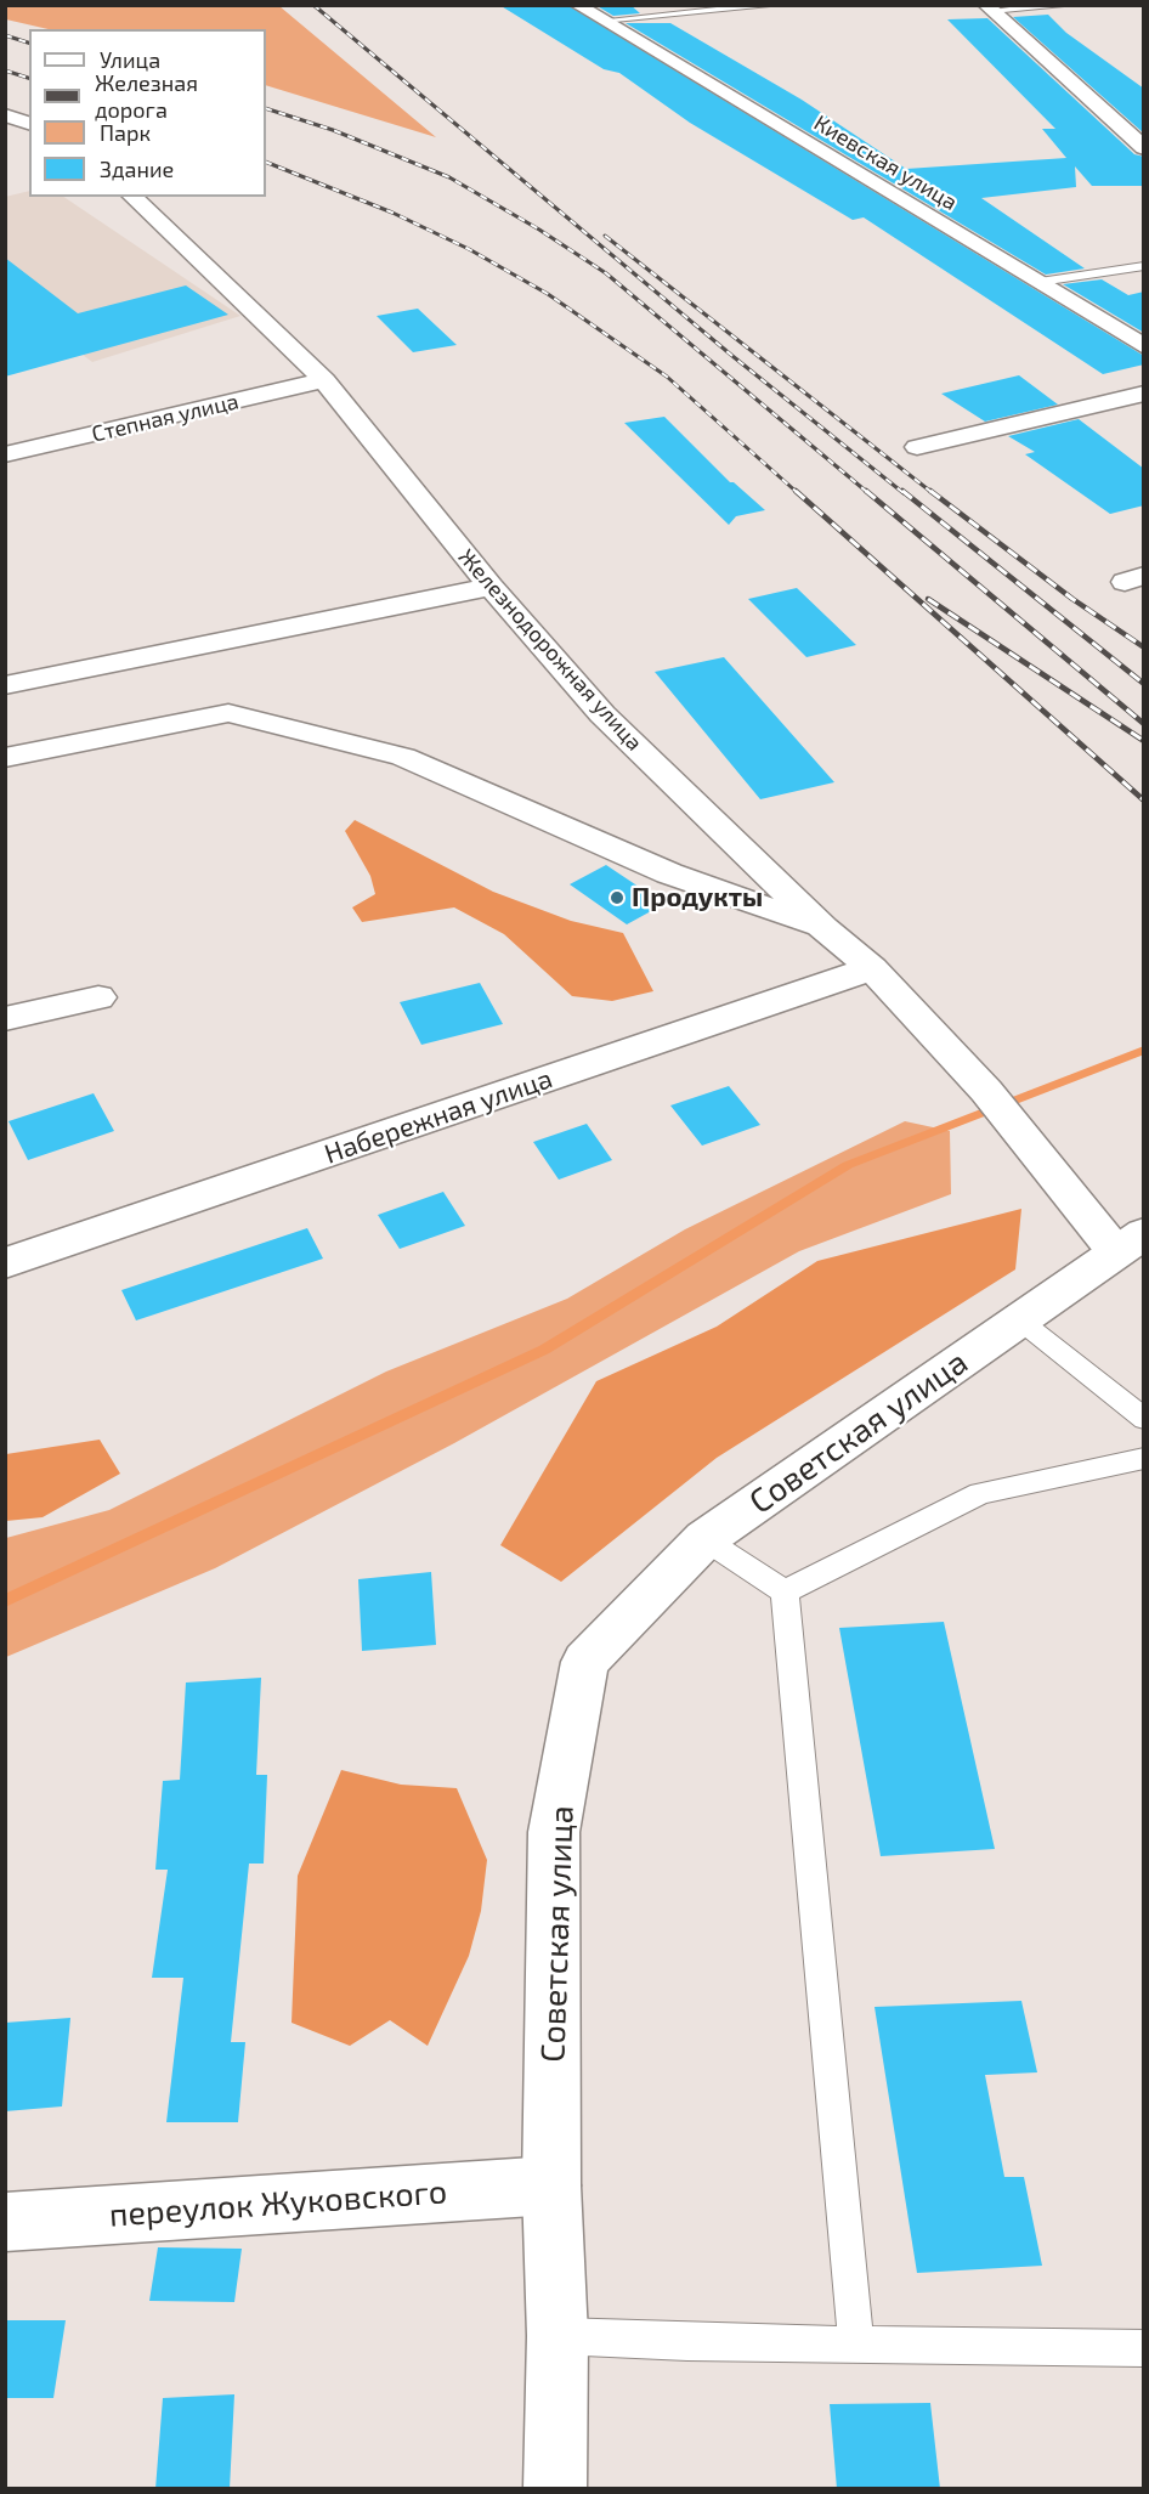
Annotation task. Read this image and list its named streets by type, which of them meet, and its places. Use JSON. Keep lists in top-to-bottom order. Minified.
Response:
{"streets":{"street":["Киевская улица","Степная улица","Железнодорожная улица","Набережная улица","Советская улица","переулок Жуковского"]},"crossings":[["Степная улица","Железнодорожная улица"],["Железнодорожная улица","Набережная улица"],["Железнодорожная улица","Советская улица"],["Советская улица","переулок Жуковского"]],"places":["Продукты"],"legend":["Улица","Железная дорога","Парк","Здание"]}
